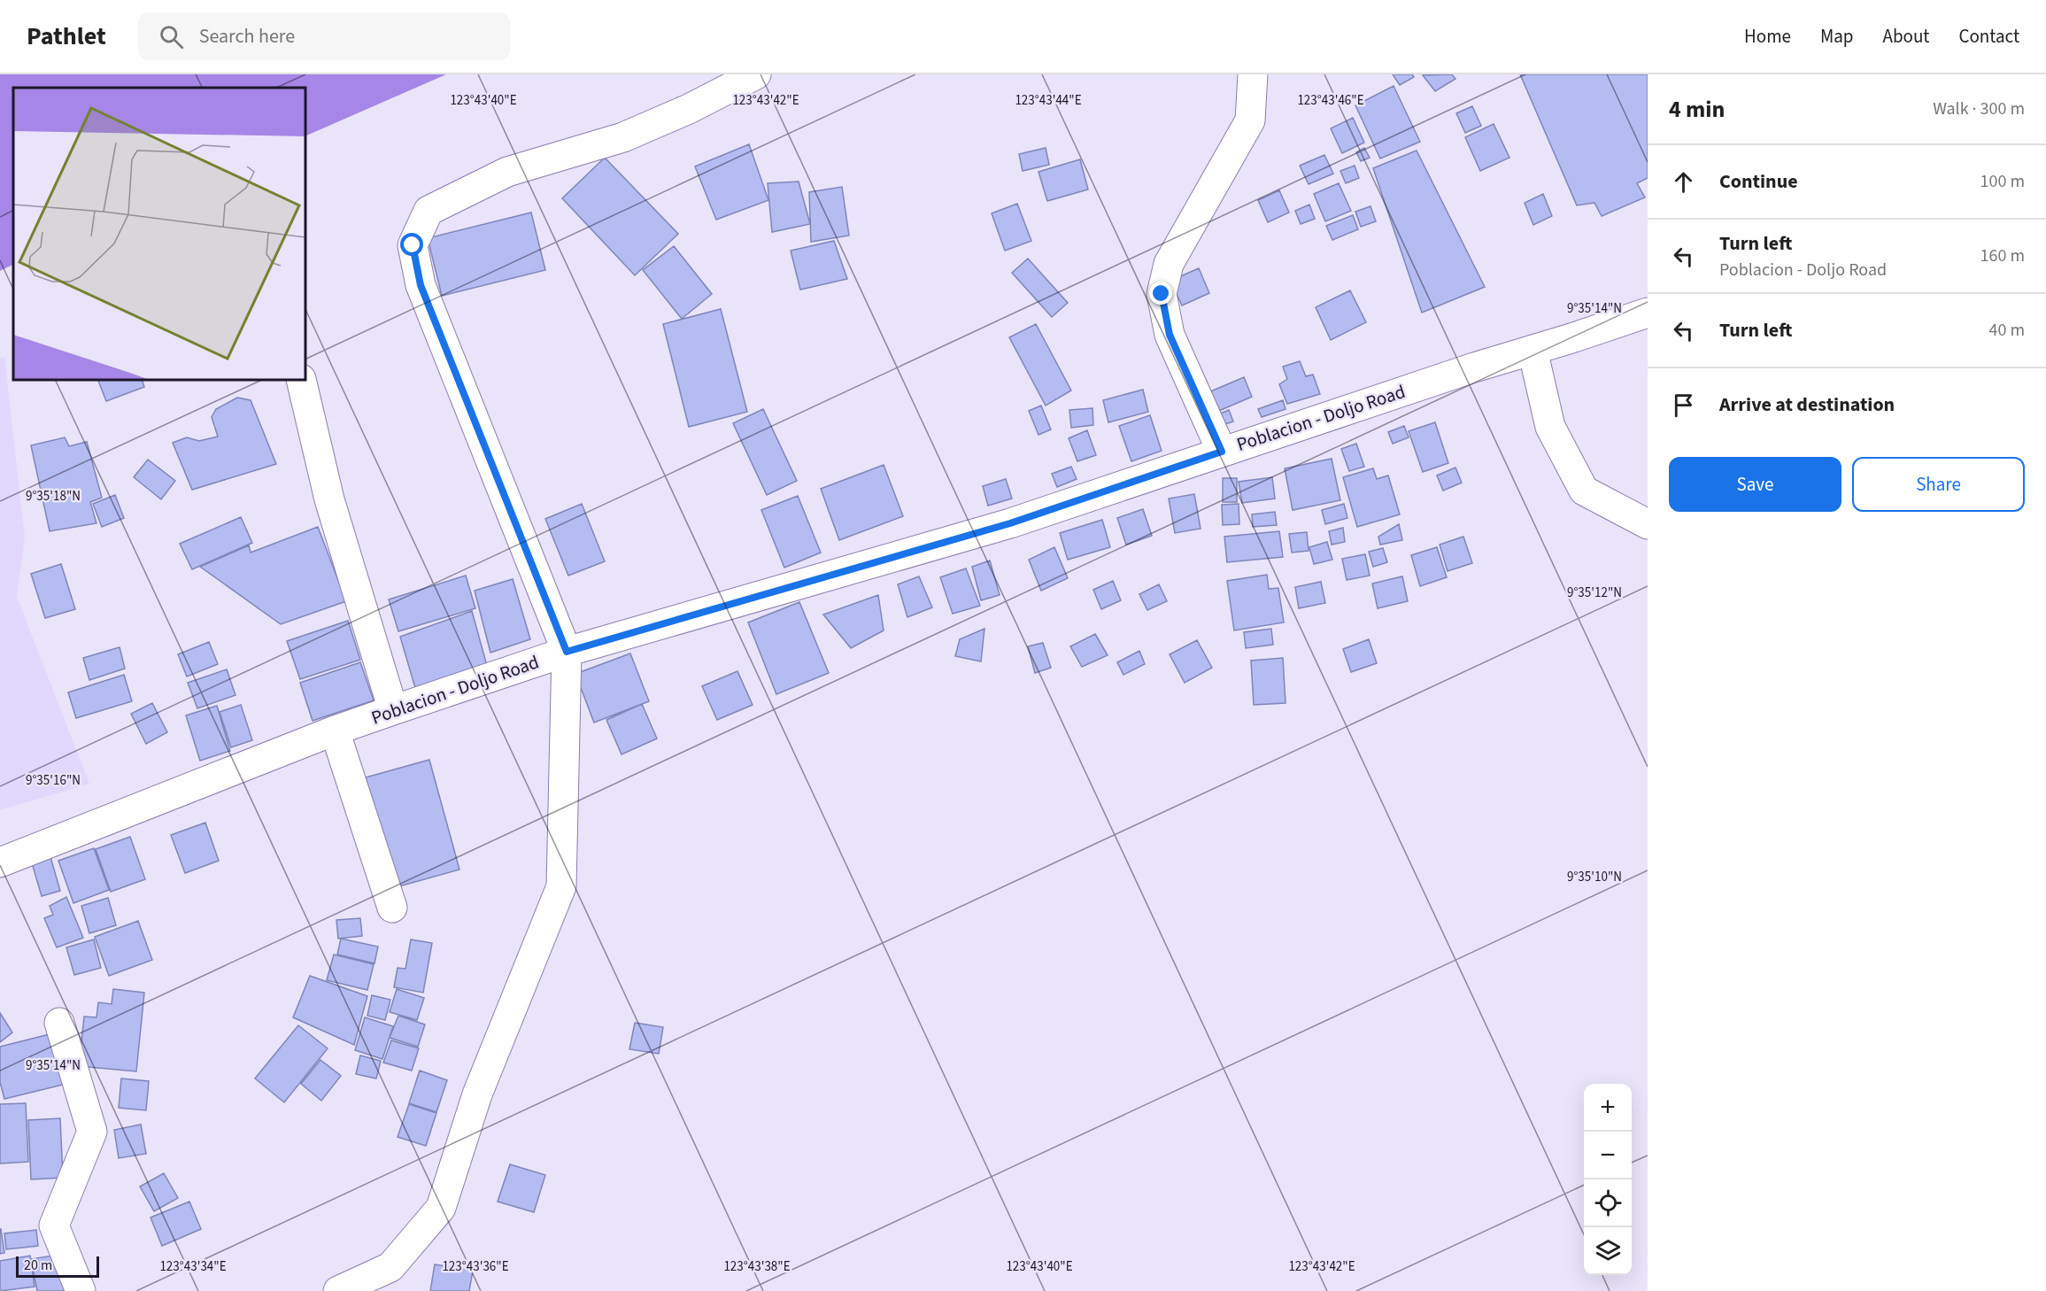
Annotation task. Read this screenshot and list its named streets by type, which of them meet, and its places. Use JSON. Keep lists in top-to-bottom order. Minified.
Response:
{"streets":{"street":["Poblacion - Doljo Road"]},"scale_bar":"20 m","page":{"header":"Pathlet","search":"Search here","nav":["Home","Map","About","Contact"],"heading":["4 min","Walk · 300 m"],"list":[["Continue","100 m"],["Turn left","Poblacion - Doljo Road","160 m"],["Turn left","40 m"],"Arrive at destination"],"buttons":["Save","Share"],"map_buttons":["+","−"],"scale":"20 m"},"coordinates":["123°43'40\"E","123°43'42\"E","123°43'44\"E","123°43'46\"E","9°35'14\"N","9°35'18\"N","9°35'12\"N","9°35'16\"N","9°35'10\"N","123°43'34\"E","123°43'36\"E","123°43'38\"E"]}
